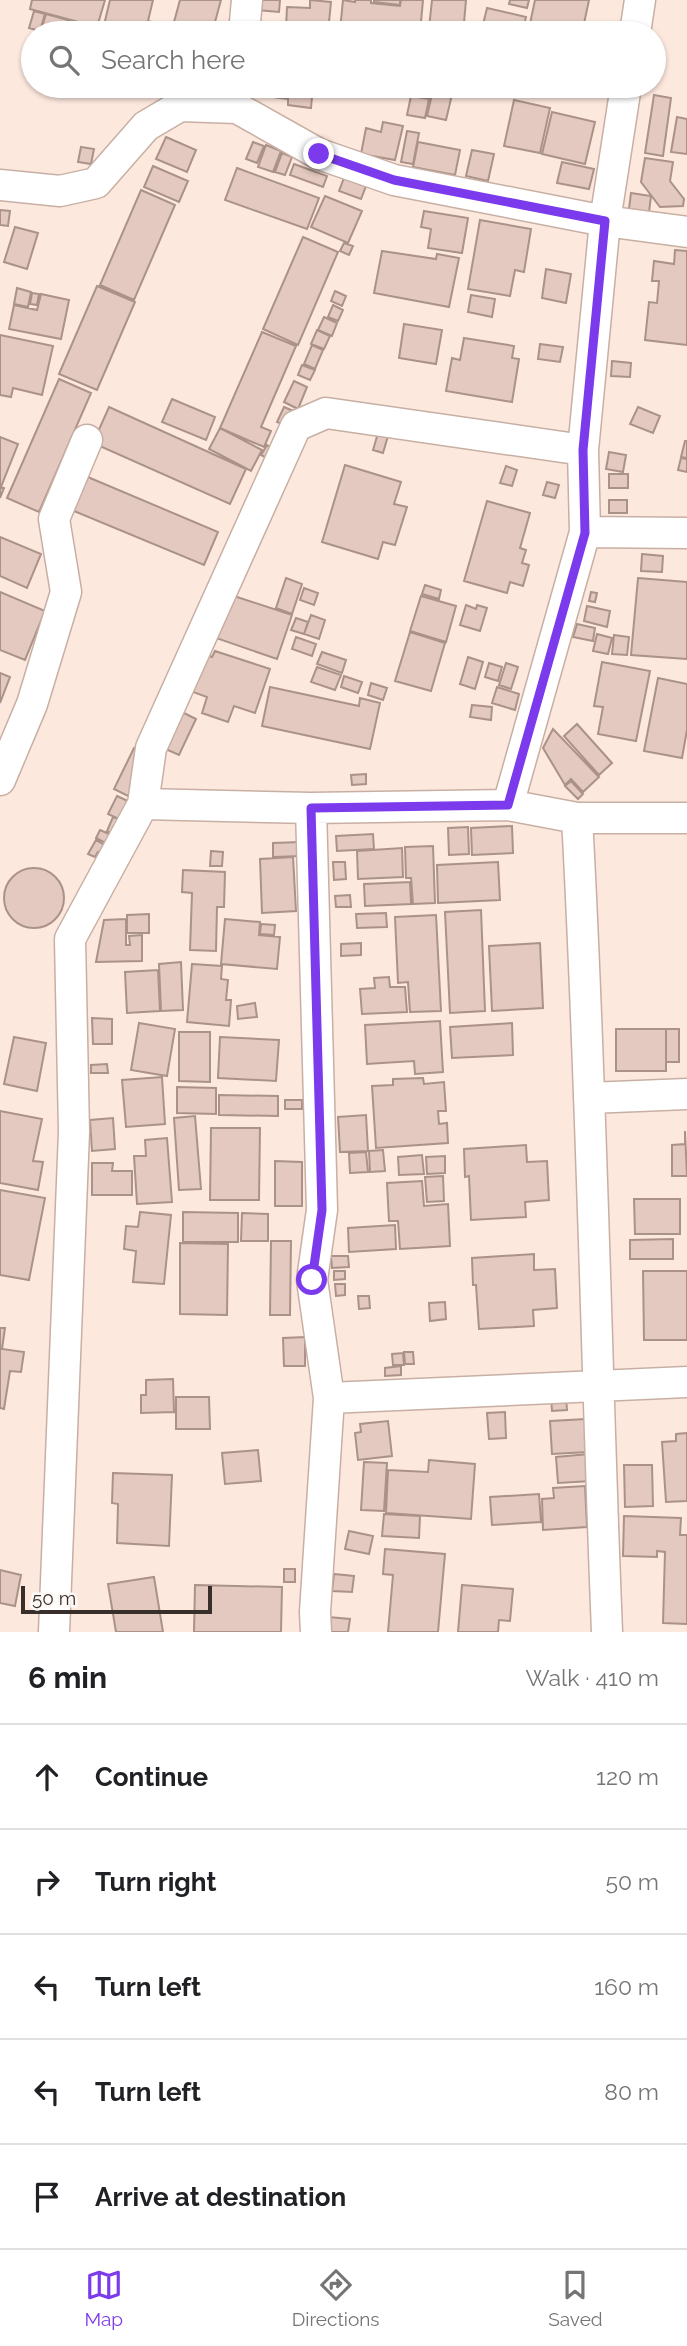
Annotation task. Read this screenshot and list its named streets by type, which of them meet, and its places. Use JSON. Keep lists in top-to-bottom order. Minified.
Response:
{"scale_bar":"50 m","page":{"search":"Search here","scale":"50 m","heading":["6 min","Walk · 410 m"],"list":[["Continue","120 m"],["Turn right","50 m"],["Turn left","160 m"],["Turn left","80 m"],"Arrive at destination"],"nav":["Map","Directions","Saved"]}}
